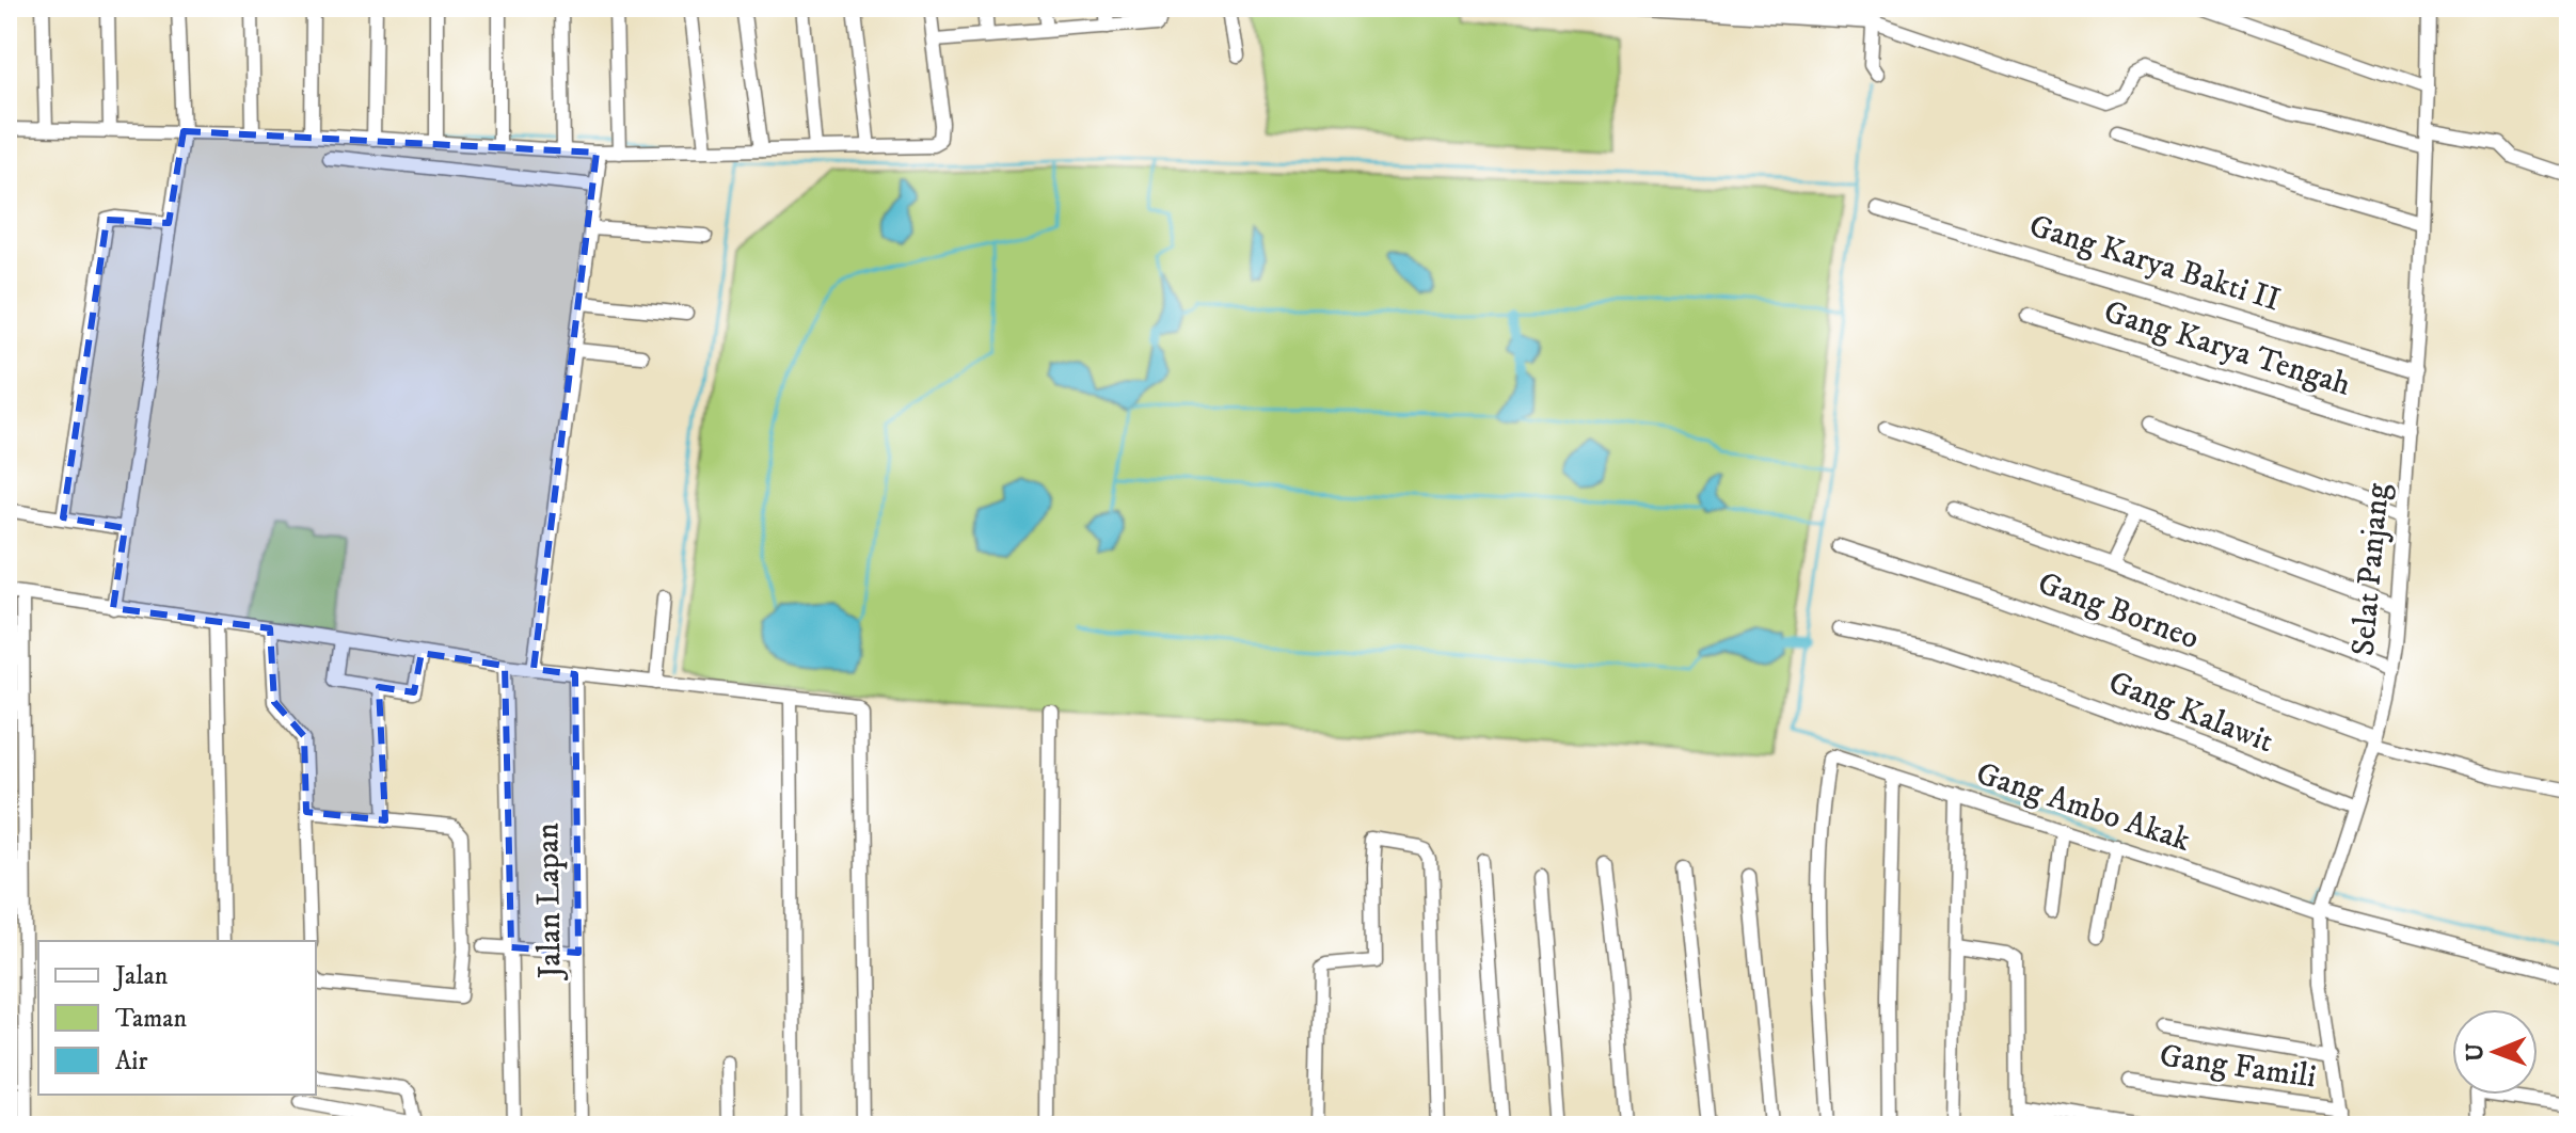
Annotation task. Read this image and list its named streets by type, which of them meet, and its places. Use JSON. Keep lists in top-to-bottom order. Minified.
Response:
{"streets":{"street":["Gang Karya Bakti II","Gang Karya Tengah","Selat Panjang","Gang Borneo","Gang Kalawit","Gang Ambo Akak","Jalan Lapan","Gang Famili"]},"crossings":[["Gang Karya Bakti II","Selat Panjang"],["Gang Karya Tengah","Selat Panjang"],["Selat Panjang","Gang Borneo"],["Selat Panjang","Gang Kalawit"],["Selat Panjang","Gang Ambo Akak"],["Selat Panjang","Gang Famili"]],"legend":["Jalan","Taman","Air"],"north":"left"}
